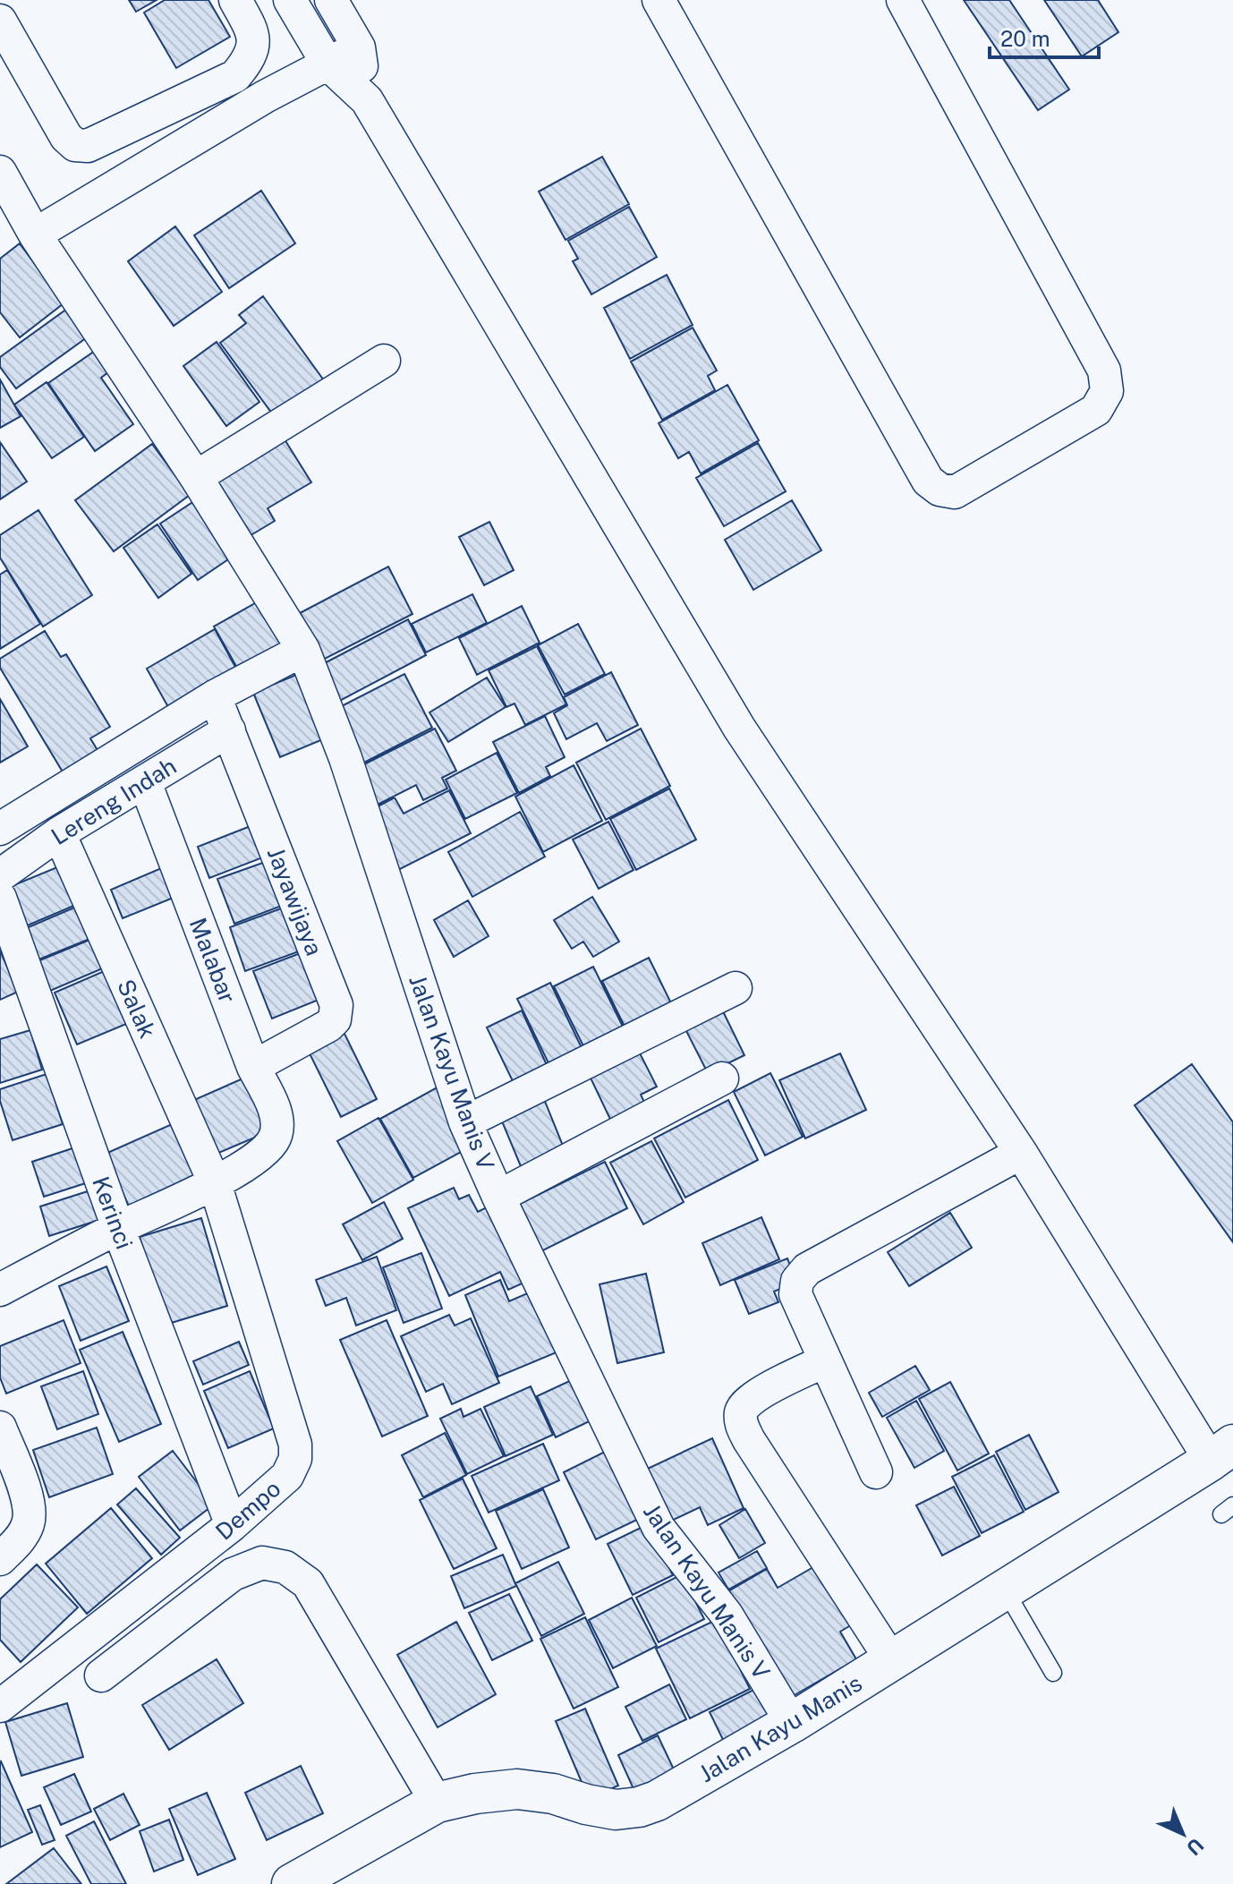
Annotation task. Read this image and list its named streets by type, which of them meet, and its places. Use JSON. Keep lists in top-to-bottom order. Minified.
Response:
{"streets":{"street":["Lereng Indah","Jayawijaya","Malabar","Salak","Jalan Kayu Manis V","Kerinci","Dempo","Jalan Kayu Manis"]},"crossings":[["Lereng Indah","Jayawijaya"],["Lereng Indah","Malabar"],["Lereng Indah","Salak"],["Jayawijaya","Malabar"],["Malabar","Salak"],["Malabar","Dempo"],["Salak","Dempo"],["Jalan Kayu Manis V","Jalan Kayu Manis"],["Kerinci","Dempo"]],"scale_bar":"20 m","north":"bottom right"}
